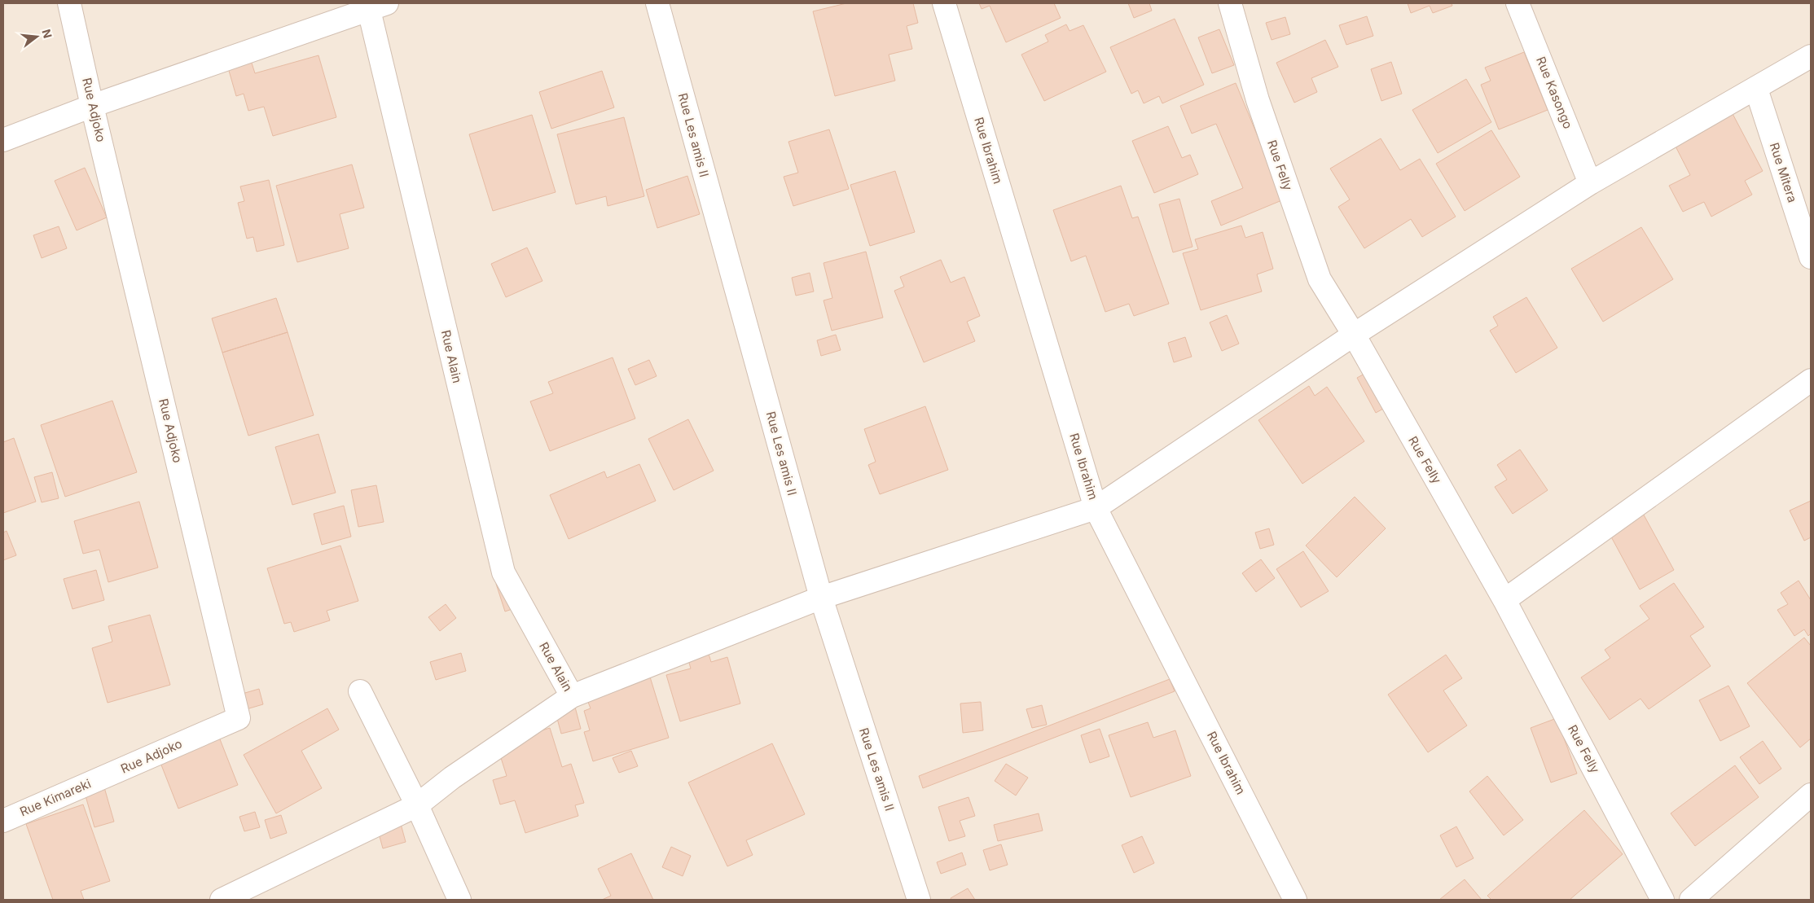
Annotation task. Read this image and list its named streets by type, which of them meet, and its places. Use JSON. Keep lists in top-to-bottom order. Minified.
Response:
{"streets":{"street":["Rue Kasongo","Rue Adjoko","Rue Les amis II","Rue Ibrahim","Rue Felly","Rue Mitera","Rue Alain","Rue Kimareki"]},"crossings":[["Rue Adjoko","Rue Kimareki"]],"north":"right"}
